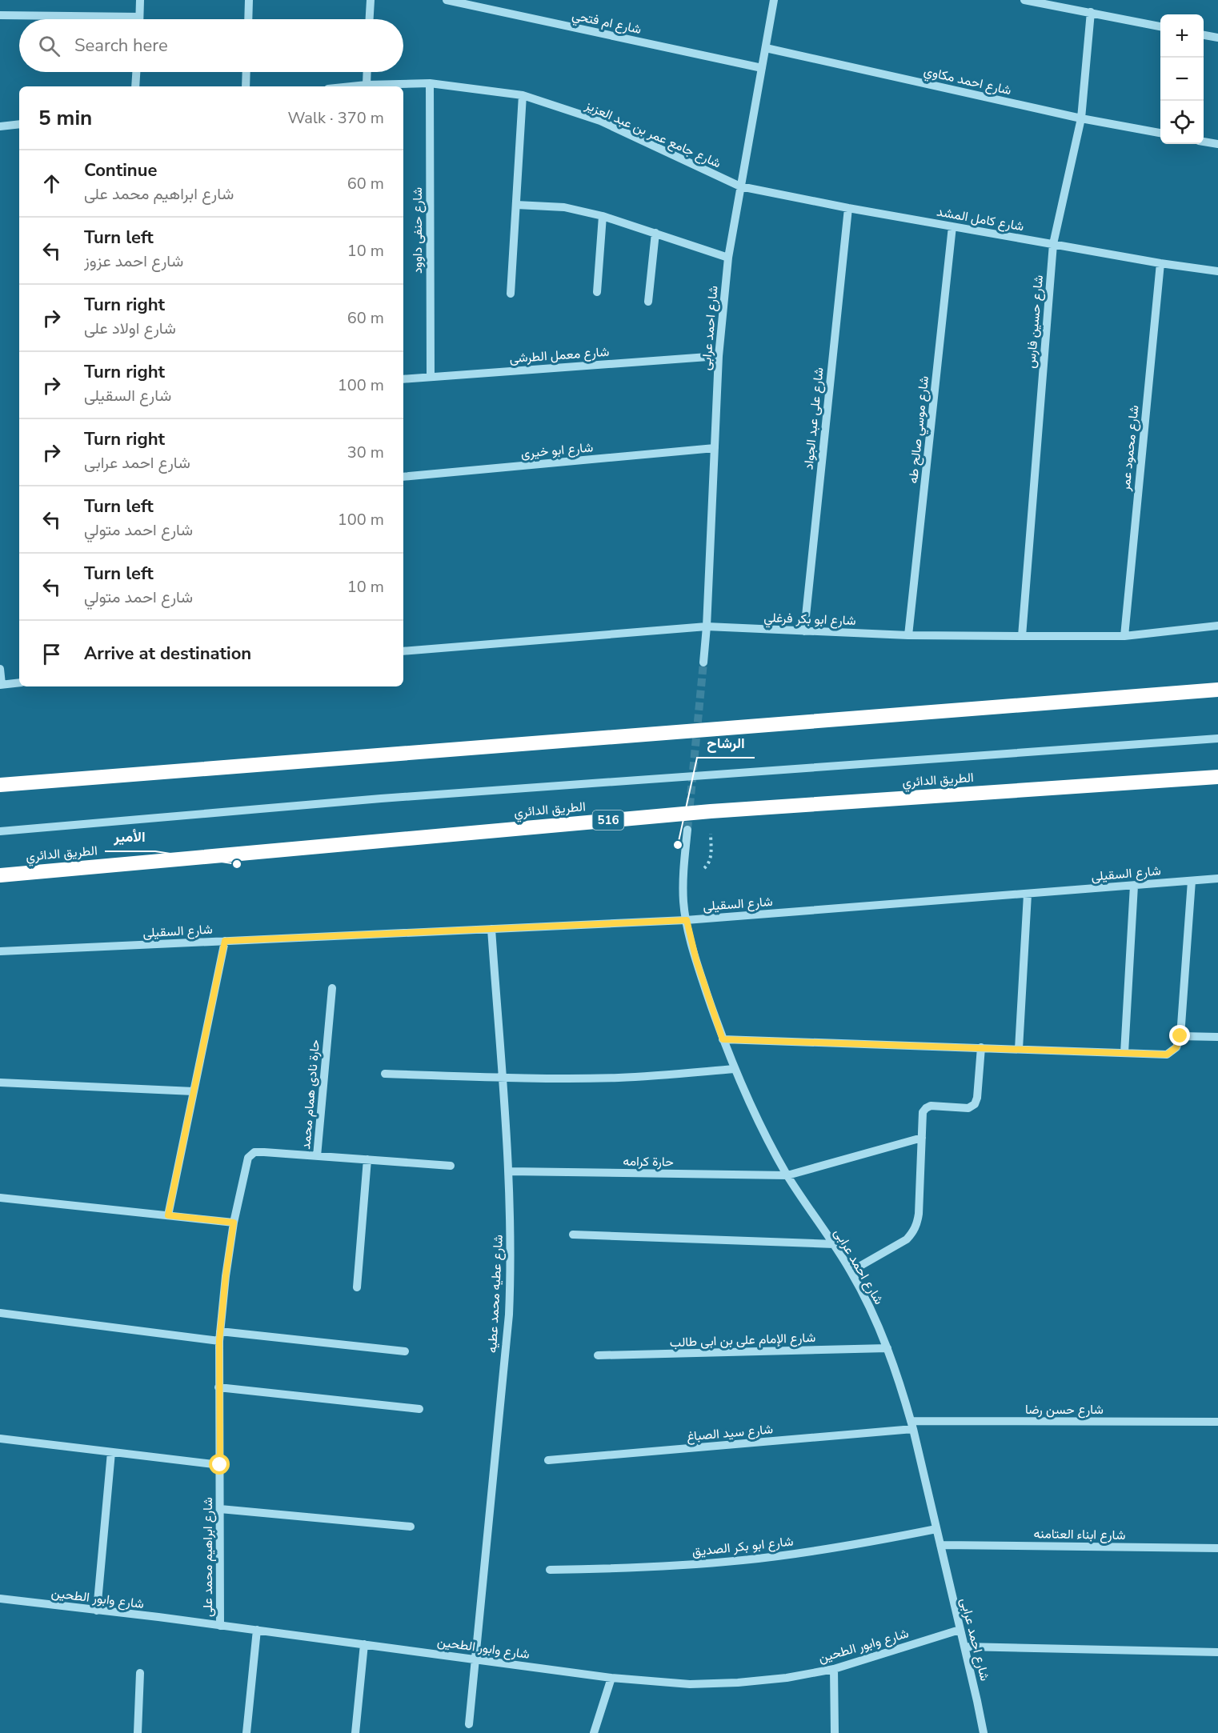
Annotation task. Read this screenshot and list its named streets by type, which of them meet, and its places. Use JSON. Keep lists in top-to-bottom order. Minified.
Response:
{"streets":{"highway":["الطريق الدائري","516"],"street":["شارع ام فتحي","شارع احمد مكاوي","شارع جامع عمر بن عبد العزيز","شارع كامل المشد","شارع حنفى داوود","شارع حسين فارس","شارع احمد عرابى","شارع معمل الطرشى","شارع على عبد الجواد","شارع موسي صالح طه","شارع محمود عمر","شارع ابو خيرى","شارع ابو بكر فرغلي","شارع السقيلى","حارة نادى همام محمد","حارة كرامه","شارع عطيه محمد عطيه","شارع الإمام على بن ابى طالب","شارع حسن رضا","شارع سيد الصباغ","شارع ابناء العتامنه","شارع ابو بكر الصديق","شارع ابراهيم محمد على","شارع وابور الطحين"]},"crossings":[["شارع ام فتحي","شارع احمد عرابى"],["شارع احمد مكاوي","شارع حسين فارس"],["شارع احمد مكاوي","شارع احمد عرابى"],["شارع جامع عمر بن عبد العزيز","شارع كامل المشد"],["شارع جامع عمر بن عبد العزيز","شارع حنفى داوود"],["شارع جامع عمر بن عبد العزيز","شارع احمد عرابى"],["شارع كامل المشد","شارع حسين فارس"],["شارع كامل المشد","شارع احمد عرابى"],["شارع كامل المشد","شارع على عبد الجواد"],["شارع كامل المشد","شارع موسي صالح طه"],["شارع كامل المشد","شارع محمود عمر"],["شارع حنفى داوود","شارع معمل الطرشى"],["شارع حسين فارس","شارع ابو بكر فرغلي"],["شارع احمد عرابى","شارع معمل الطرشى"],["شارع احمد عرابى","شارع ابو خيرى"],["شارع احمد عرابى","شارع ابو بكر فرغلي"],["شارع احمد عرابى","شارع السقيلى"],["شارع احمد عرابى","حارة كرامه"],["شارع احمد عرابى","شارع الإمام على بن ابى طالب"],["شارع احمد عرابى","شارع حسن رضا"],["شارع احمد عرابى","شارع سيد الصباغ"],["شارع احمد عرابى","شارع ابناء العتامنه"],["شارع احمد عرابى","شارع ابو بكر الصديق"],["شارع احمد عرابى","شارع وابور الطحين"],["شارع على عبد الجواد","شارع ابو بكر فرغلي"],["شارع موسي صالح طه","شارع ابو بكر فرغلي"],["شارع محمود عمر","شارع ابو بكر فرغلي"],["شارع السقيلى","شارع عطيه محمد عطيه"],["حارة نادى همام محمد","شارع ابراهيم محمد على"],["حارة كرامه","شارع عطيه محمد عطيه"],["شارع عطيه محمد عطيه","شارع وابور الطحين"],["شارع حسن رضا","شارع سيد الصباغ"],["شارع ابراهيم محمد على","شارع وابور الطحين"]],"places":["الرشاح","الأمير"],"page":{"map_buttons":["+","−"],"search":"Search here","heading":["5 min","Walk · 370 m"],"list":[["Continue","شارع ابراهيم محمد على","60 m"],["Turn left","شارع احمد عزوز","10 m"],["Turn right","شارع اولاد على","60 m"],["Turn right","شارع السقيلى","100 m"],["Turn right","شارع احمد عرابى","30 m"],["Turn left","شارع احمد متولي","100 m"],["Turn left","شارع احمد متولي","10 m"],"Arrive at destination"]}}
